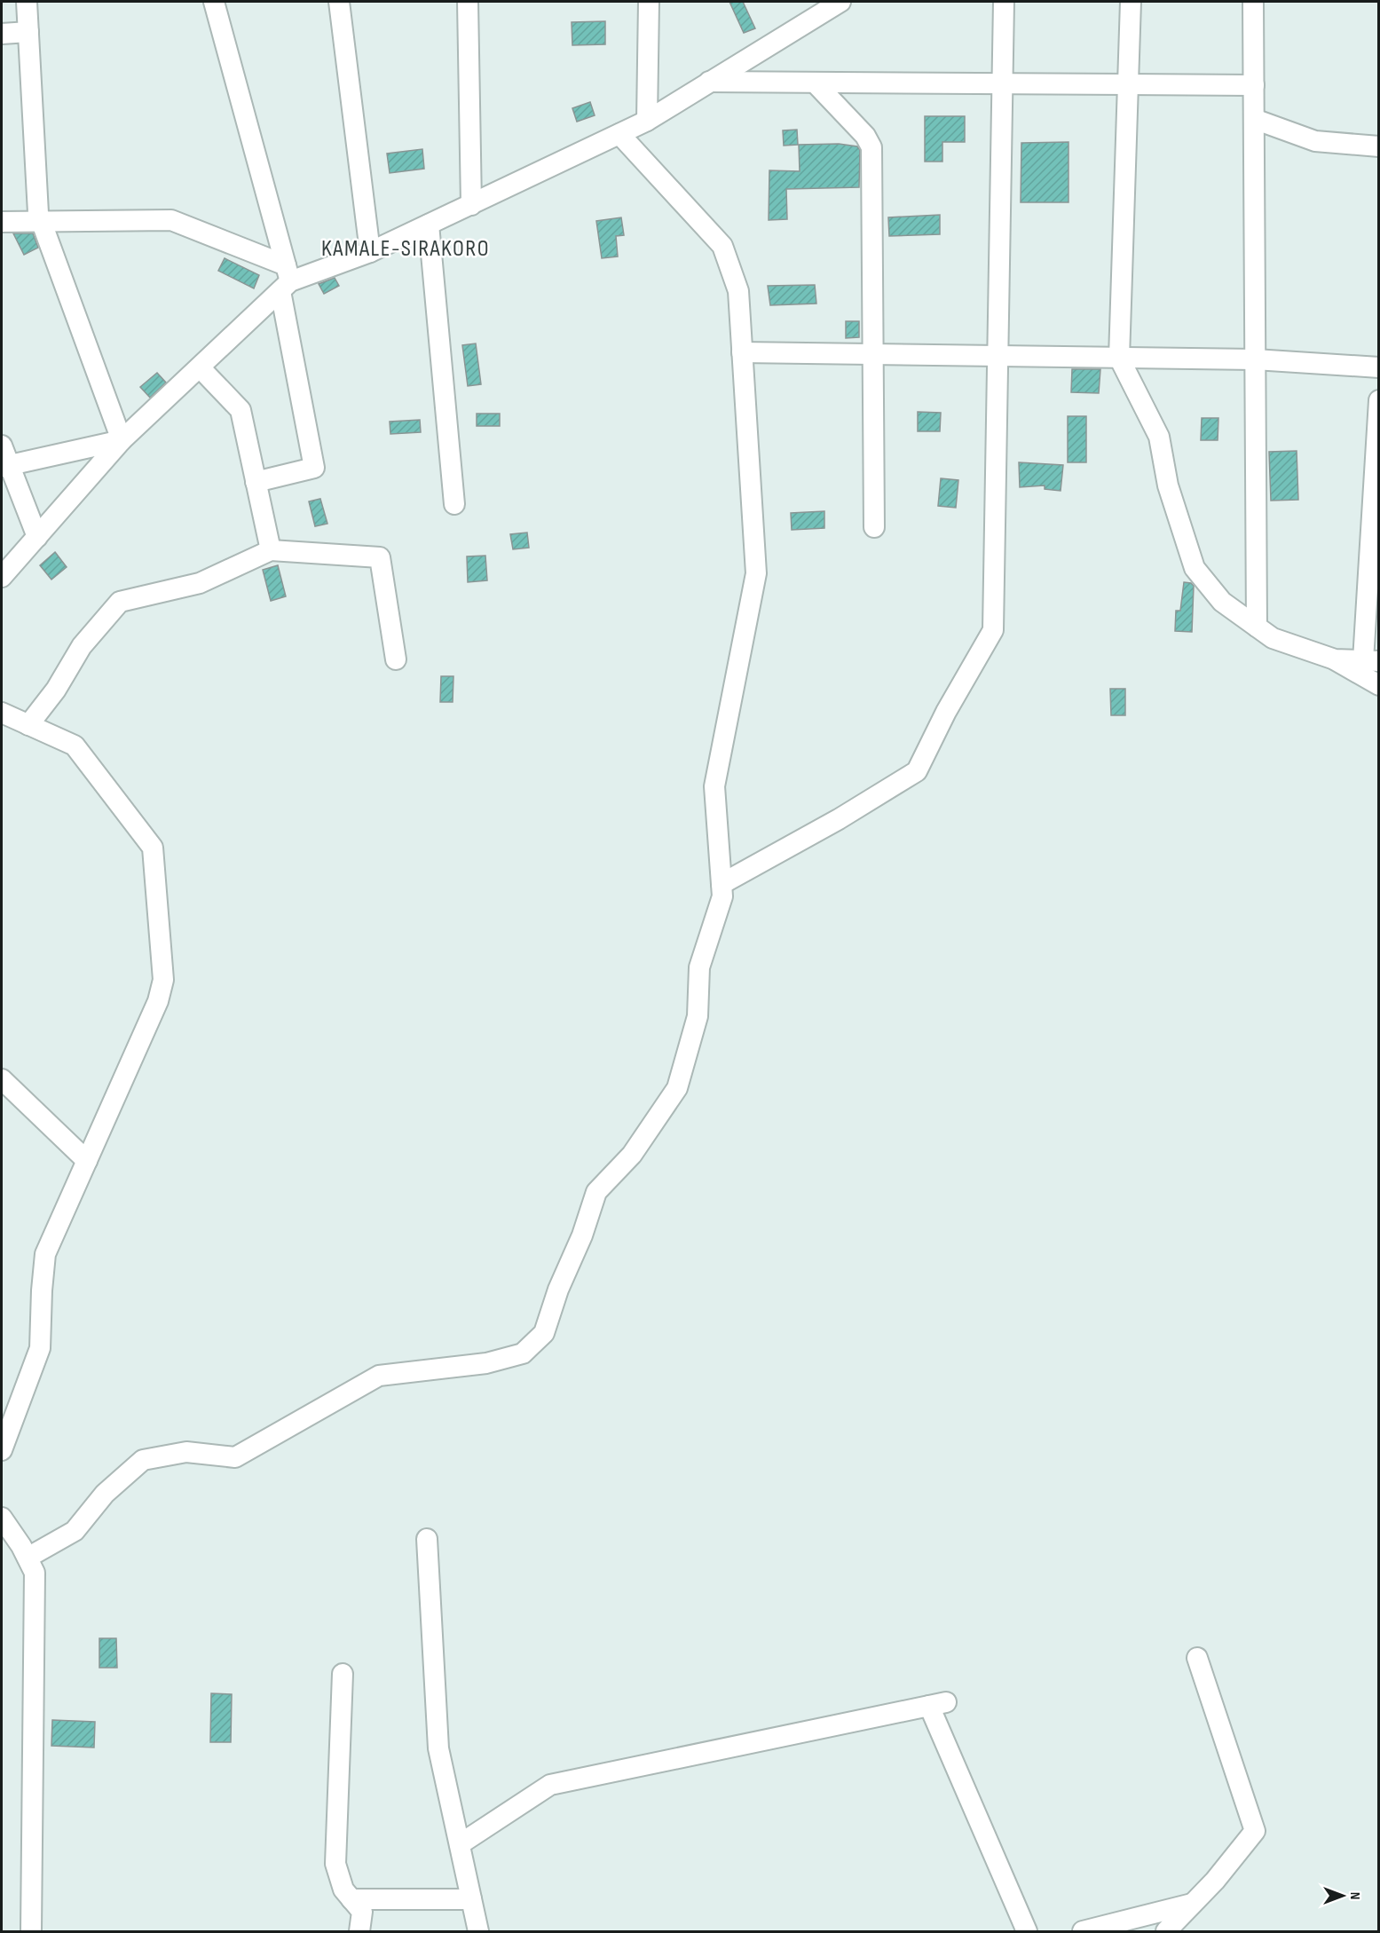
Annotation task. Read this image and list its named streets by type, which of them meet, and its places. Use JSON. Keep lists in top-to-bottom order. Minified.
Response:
{"districts":["KAMALE-SIRAKORO"],"north":"right"}
